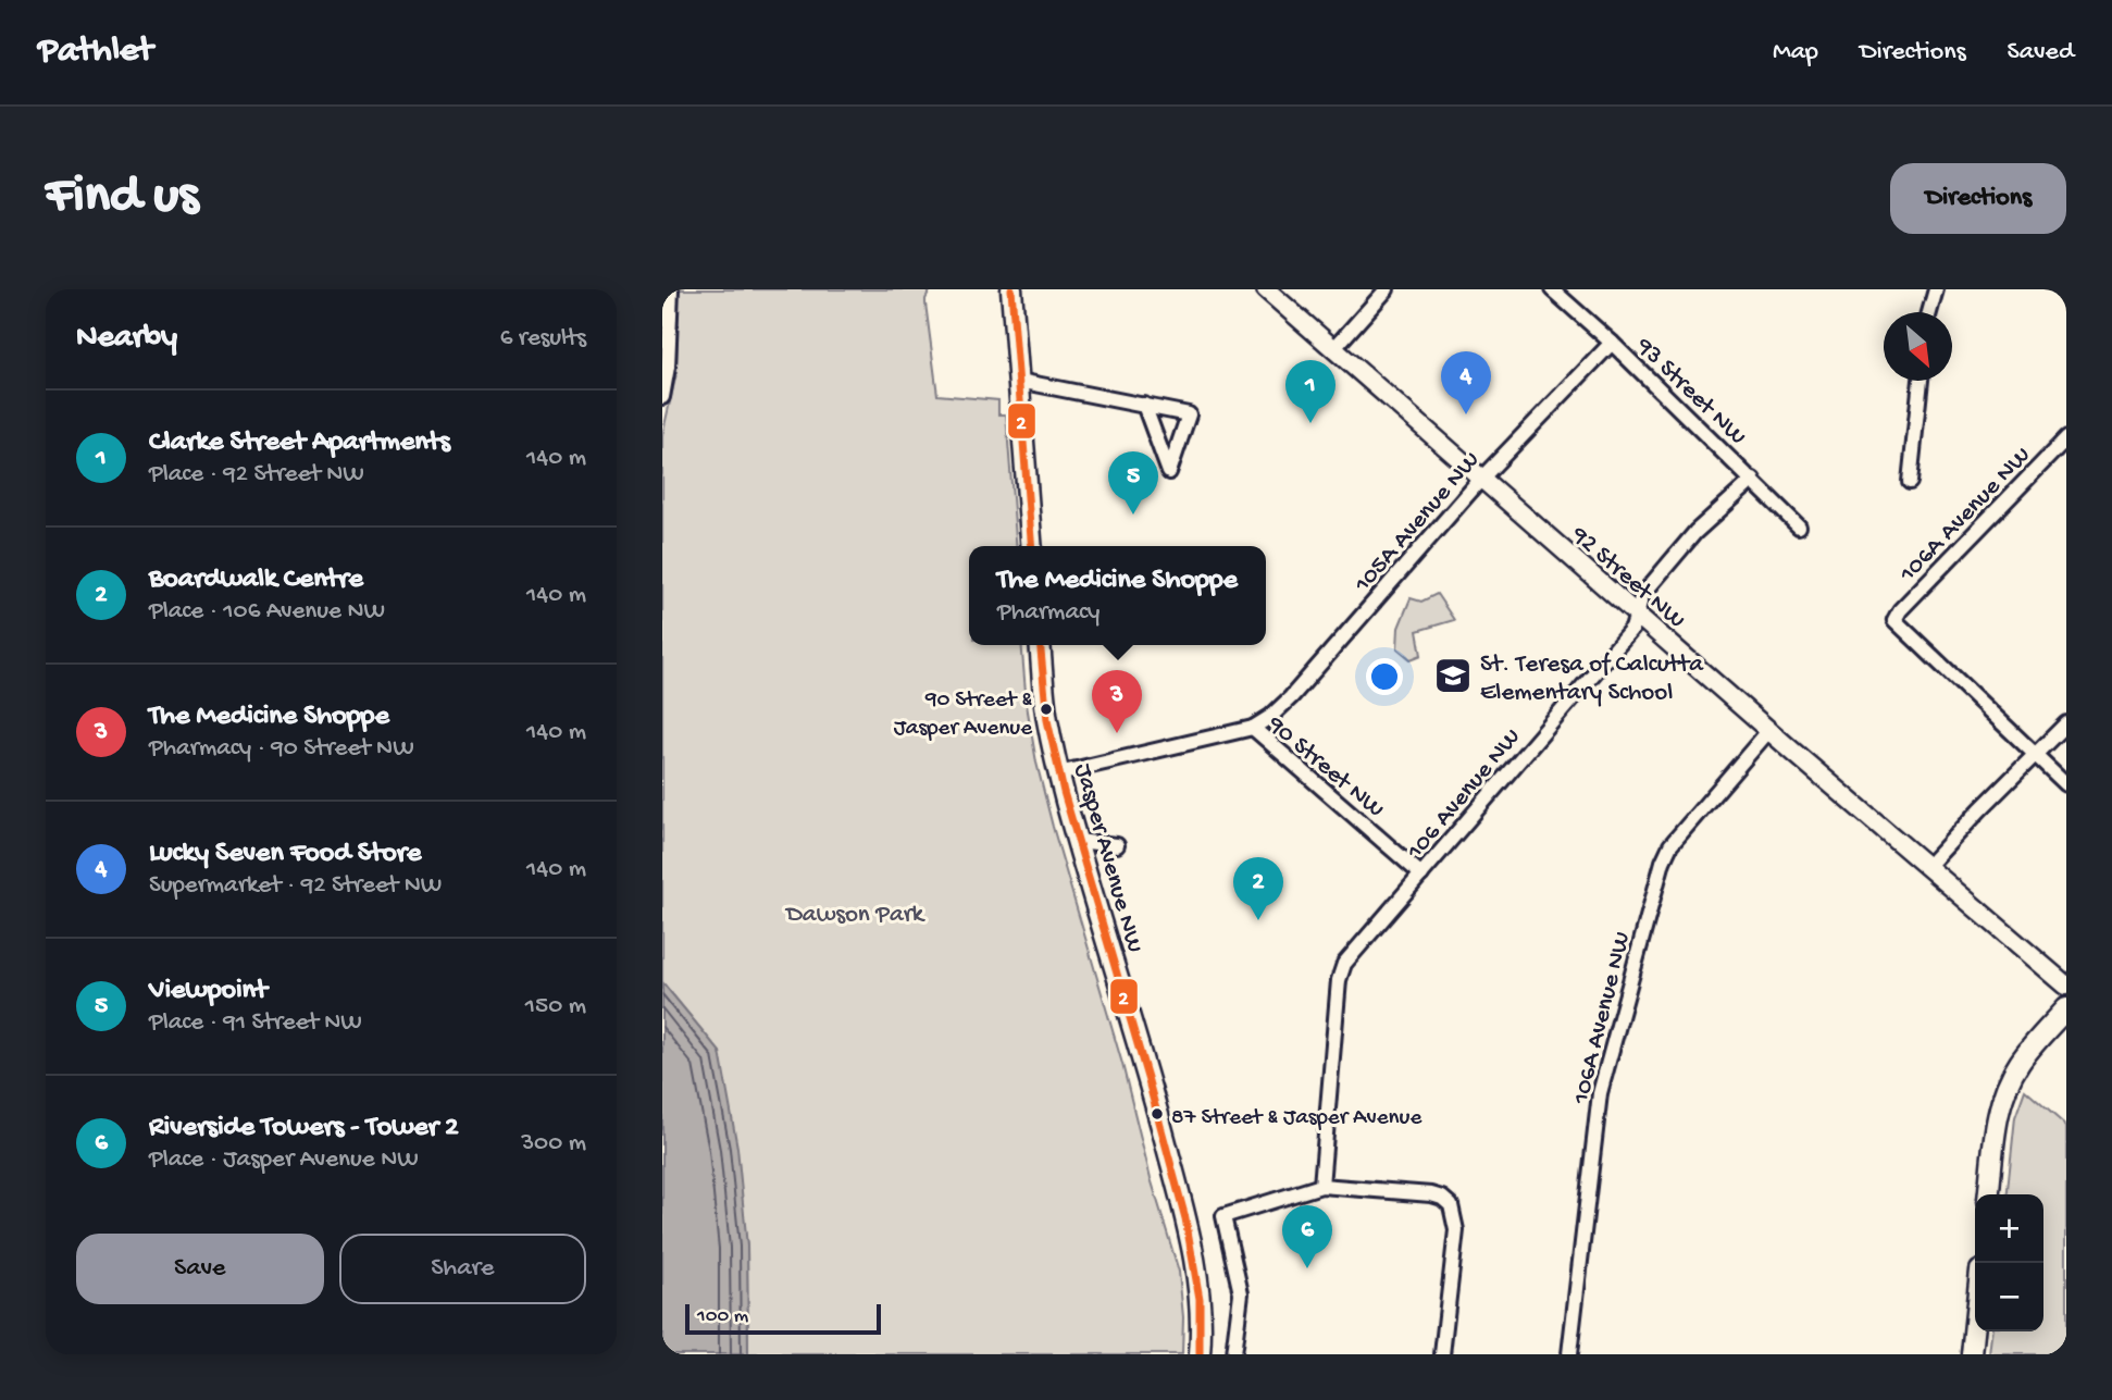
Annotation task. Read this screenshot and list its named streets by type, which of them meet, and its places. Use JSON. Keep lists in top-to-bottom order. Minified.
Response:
{"streets":{"main road":["Jasper Avenue NW"],"street":["93 Street NW","106A Avenue NW","105A Avenue NW","92 Street NW","90 Street NW","106 Avenue NW"]},"crossings":[["93 Street NW","105A Avenue NW"],["93 Street NW","106 Avenue NW"],["106A Avenue NW","92 Street NW"],["105A Avenue NW","92 Street NW"],["105A Avenue NW","90 Street NW"],["92 Street NW","106 Avenue NW"],["90 Street NW","106 Avenue NW"],["90 Street NW","Jasper Avenue NW"]],"parks":["Dawson Park"],"places":{"school or university":["St. Teresa of Calcutta Elementary School"],"other":["90 Street & Jasper Avenue","87 Street & Jasper Avenue"]},"lines":["transit line 2"],"scale_bar":"100 m","north":"bottom right","page":{"header":"Pathlet","nav":["Map","Directions","Saved"],"buttons":["Directions",["Save","Share"]],"title":"Find us","heading":["Nearby","6 results"],"pins":["4","1","5","3","2","6"],"list":[{"mark":"1","name":"Clarke Street Apartments","note":"Place · 92 Street NW","value":"140 m"},{"mark":"2","name":"Boardwalk Centre","note":"Place · 106 Avenue NW","value":"140 m"},{"mark":"3","name":"The Medicine Shoppe","note":"Pharmacy · 90 Street NW","value":"140 m"},{"mark":"4","name":"Lucky Seven Food Store","note":"Supermarket · 92 Street NW","value":"140 m"},{"mark":"5","name":"Viewpoint","note":"Place · 91 Street NW","value":"150 m"},{"mark":"6","name":"Riverside Towers - Tower 2","note":"Place · Jasper Avenue NW","value":"300 m"}],"popup":["The Medicine Shoppe","Pharmacy"],"map_buttons":["+","−"],"scale":"100 m"}}
